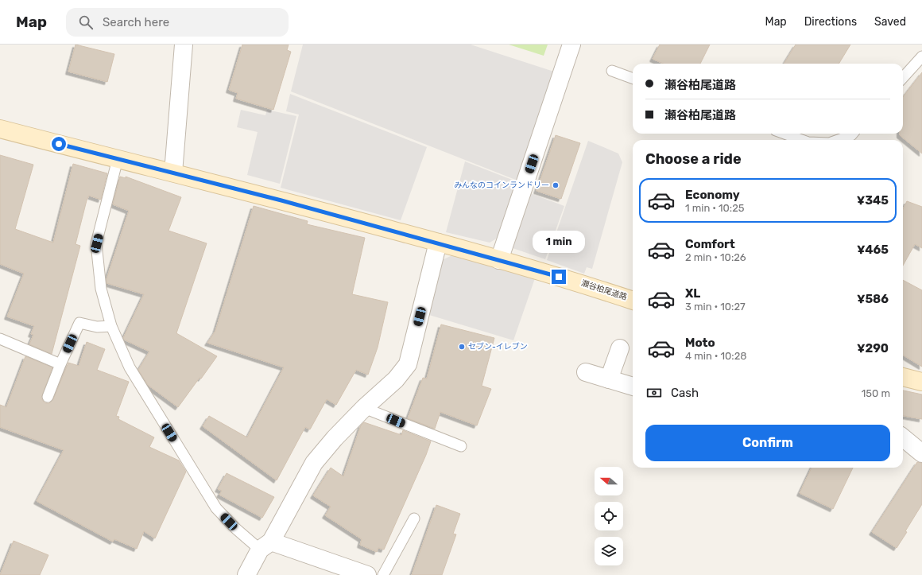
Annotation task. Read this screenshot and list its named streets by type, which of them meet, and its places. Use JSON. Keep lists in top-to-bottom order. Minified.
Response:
{"streets":{"main road":["瀬谷柏尾道路"]},"places":["みんなのコインランドリー","セブン-イレブン"],"north":"left","page":{"header":"Map","search":"Search here","nav":["Map","Directions","Saved"],"banner":["瀬谷柏尾道路","瀬谷柏尾道路"],"heading":"Choose a ride","list":[{"name":"Economy","note":"1 min · 10:25","value":"¥345"},{"name":"Comfort","note":"2 min · 10:26","value":"¥465"},{"name":"XL","note":"3 min · 10:27","value":"¥586"},{"name":"Moto","note":"4 min · 10:28","value":"¥290"}],"bubble":"1 min","pay":["Cash","150 m"],"buttons":"Confirm"}}
